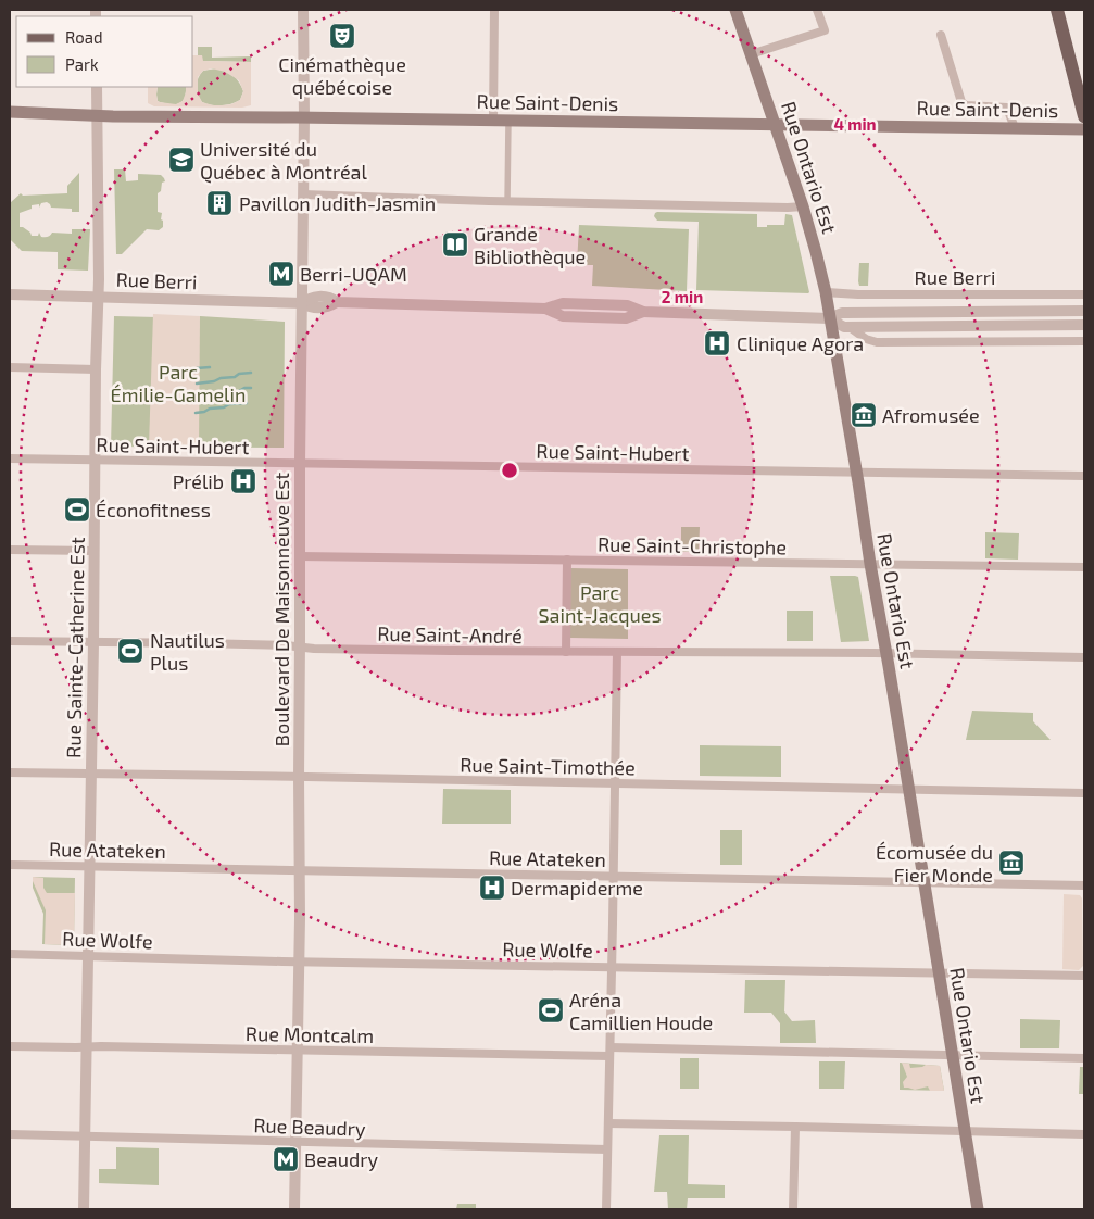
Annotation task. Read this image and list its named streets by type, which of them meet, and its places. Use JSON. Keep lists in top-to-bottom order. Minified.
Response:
{"streets":{"main road":["Rue Saint-Denis","Rue Ontario Est"],"street":["Rue Berri","Rue Saint-Hubert","Rue Saint-Christophe","Boulevard De Maisonneuve Est","Rue Saint-André","Rue Sainte-Catherine Est","Rue Saint-Timothée","Rue Atateken","Rue Wolfe","Rue Montcalm","Rue Beaudry"]},"crossings":[["Rue Saint-Denis","Rue Ontario Est"],["Rue Saint-Denis","Boulevard De Maisonneuve Est"],["Rue Saint-Denis","Rue Sainte-Catherine Est"],["Rue Ontario Est","Rue Berri"],["Rue Ontario Est","Rue Saint-Hubert"],["Rue Ontario Est","Rue Saint-Christophe"],["Rue Ontario Est","Rue Saint-André"],["Rue Ontario Est","Rue Saint-Timothée"],["Rue Ontario Est","Rue Atateken"],["Rue Ontario Est","Rue Wolfe"],["Rue Ontario Est","Rue Montcalm"],["Rue Berri","Boulevard De Maisonneuve Est"],["Rue Berri","Rue Sainte-Catherine Est"],["Rue Saint-Hubert","Boulevard De Maisonneuve Est"],["Rue Saint-Hubert","Rue Sainte-Catherine Est"],["Rue Saint-Christophe","Boulevard De Maisonneuve Est"],["Boulevard De Maisonneuve Est","Rue Saint-André"],["Boulevard De Maisonneuve Est","Rue Saint-Timothée"],["Boulevard De Maisonneuve Est","Rue Atateken"],["Boulevard De Maisonneuve Est","Rue Wolfe"],["Boulevard De Maisonneuve Est","Rue Montcalm"],["Boulevard De Maisonneuve Est","Rue Beaudry"],["Rue Saint-André","Rue Sainte-Catherine Est"],["Rue Sainte-Catherine Est","Rue Saint-Timothée"],["Rue Sainte-Catherine Est","Rue Atateken"],["Rue Sainte-Catherine Est","Rue Wolfe"],["Rue Sainte-Catherine Est","Rue Montcalm"],["Rue Sainte-Catherine Est","Rue Beaudry"]],"parks":["Parc Émilie-Gamelin","Parc Saint-Jacques"],"places":{"theatre":["Cinémathèque québécoise"],"school or university":["Université du Québec à Montréal"],"building":["Pavillon Judith-Jasmin"],"library":["Grande Bibliothèque"],"metro station":["Berri-UQAM","Beaudry"],"hospital":["Clinique Agora","Prélib","Dermapiderme"],"museum":["Afromusée","Écomusée du Fier Monde"],"sports":["Éconofitness","Nautilus Plus","Aréna Camillien Houde"]},"legend":["Road","Park"],"rings":["4 min","2 min"]}
